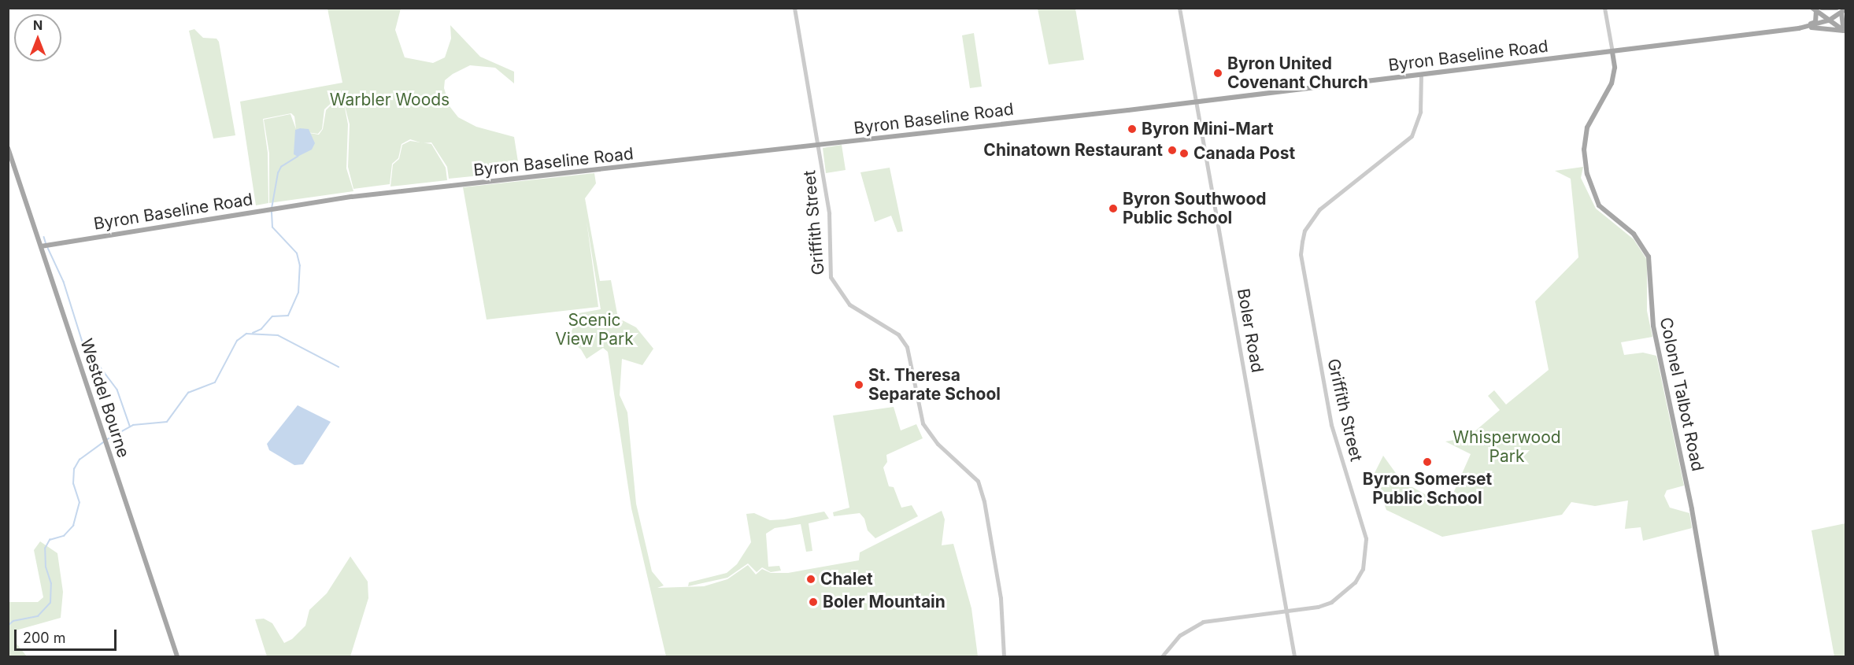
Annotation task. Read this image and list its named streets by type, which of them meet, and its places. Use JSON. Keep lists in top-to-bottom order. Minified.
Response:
{"streets":{"main road":["Byron Baseline Road","Colonel Talbot Road","Westdel Bourne"],"street":["Griffith Street","Boler Road"]},"crossings":[["Byron Baseline Road","Griffith Street"],["Byron Baseline Road","Boler Road"],["Byron Baseline Road","Colonel Talbot Road"],["Byron Baseline Road","Westdel Bourne"],["Griffith Street","Boler Road"]],"parks":["Warbler Woods","Scenic View Park","Whisperwood Park"],"places":["Byron United Covenant Church","Byron Mini-Mart","Chinatown Restaurant","Canada Post","Byron Southwood Public School","St. Theresa Separate School","Byron Somerset Public School","Chalet","Boler Mountain"],"scale_bar":"200 m","north":"top"}
